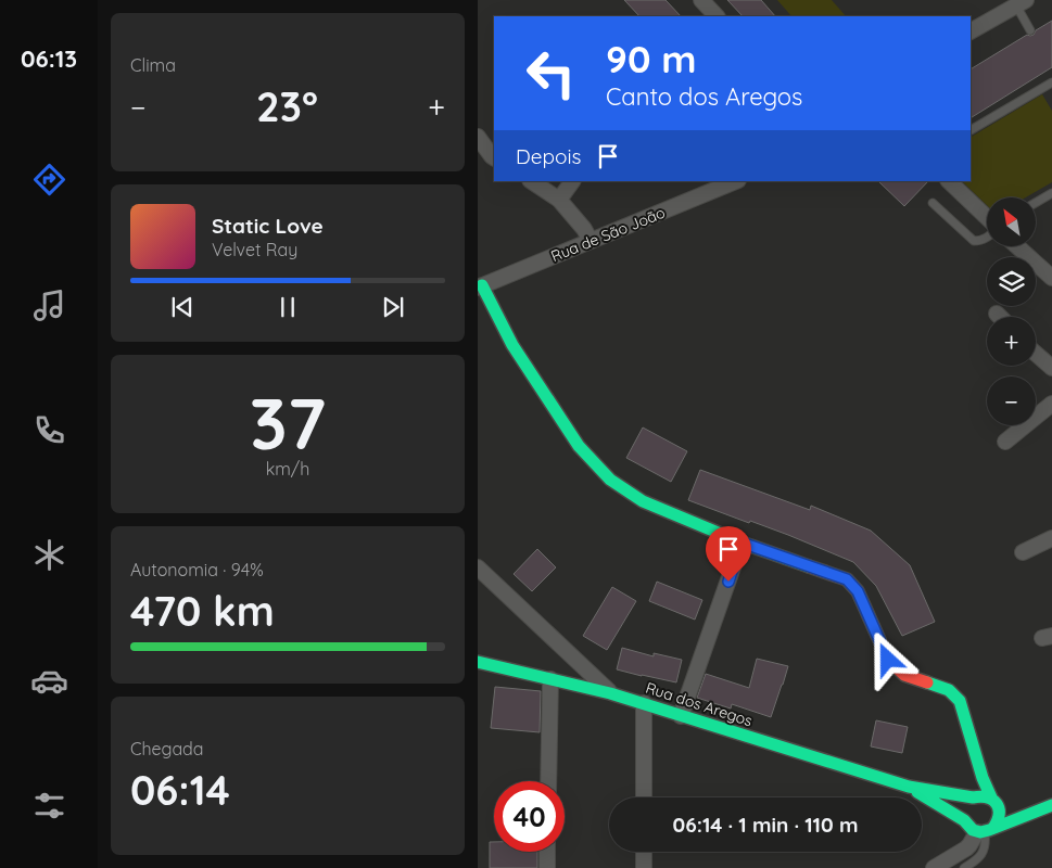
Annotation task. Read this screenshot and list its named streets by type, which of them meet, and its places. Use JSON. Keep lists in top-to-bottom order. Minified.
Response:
{"streets":{"street":["Rua de São João","Rua dos Aregos"]},"north":"top left","page":{"tabs":"06:13","tile":["Clima",["37","km/h"],["Autonomia · 94%","470 km"],["Chegada","06:14"]],"turn":["90 m","Canto dos Aregos"],"heat":["−","23°","+"],"then":"Depois","map_buttons":["+","−"],"song":["Static Love","Velvet Ray"],"limit":"40","trip":"06:14 · 1 min · 110 m"}}
